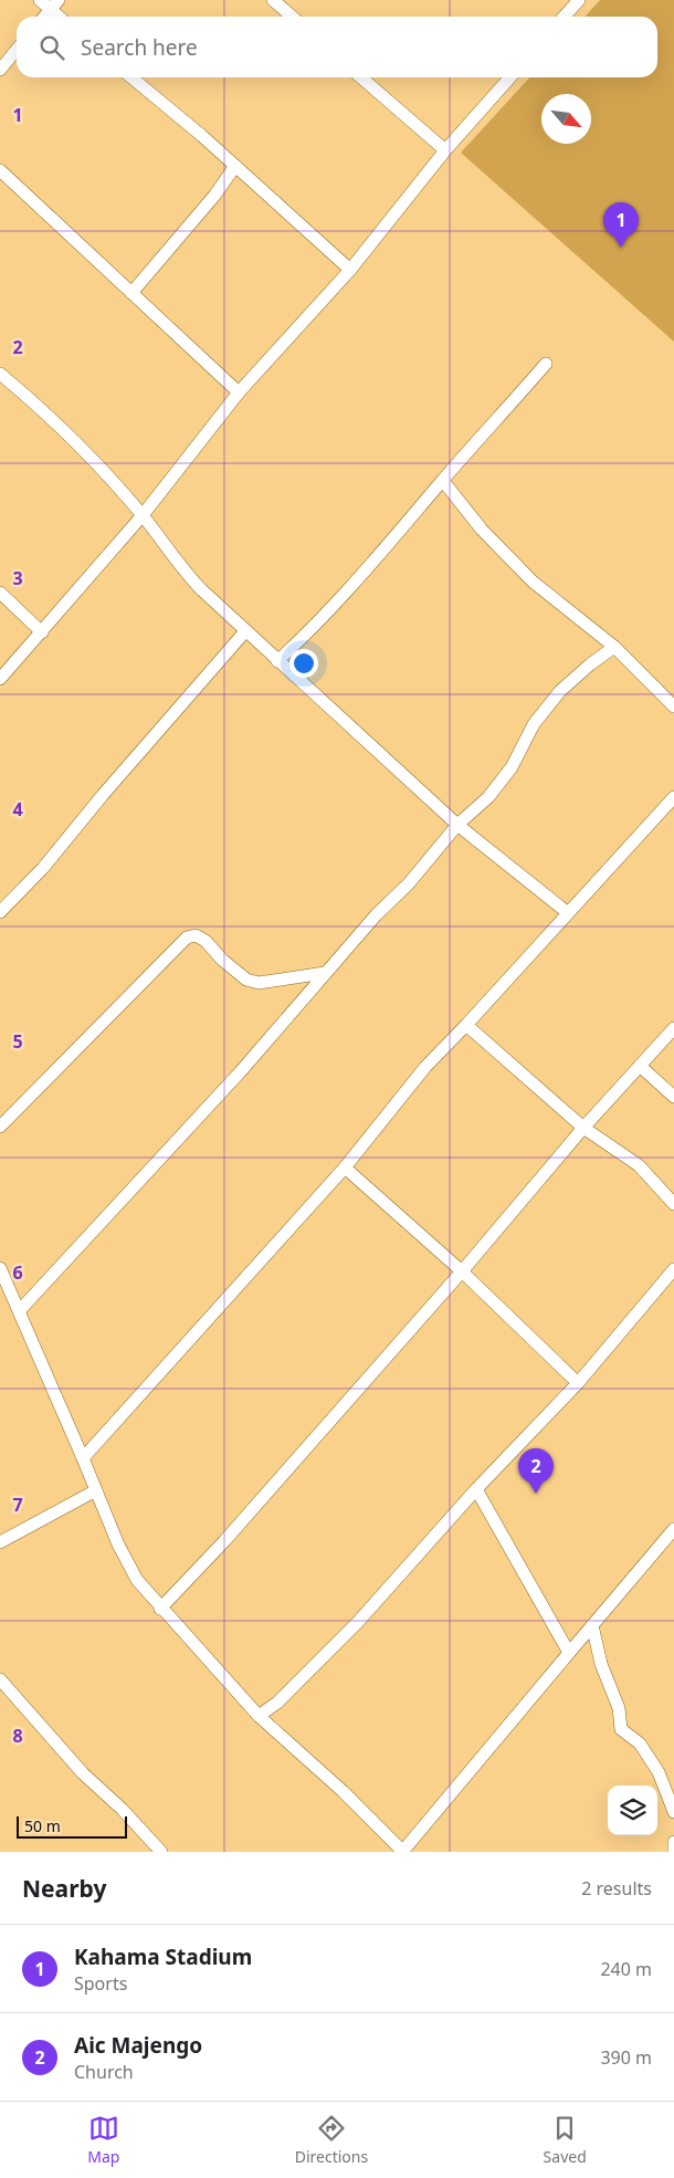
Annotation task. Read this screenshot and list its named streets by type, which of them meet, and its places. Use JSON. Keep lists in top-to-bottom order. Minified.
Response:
{"scale_bar":"50 m","north":"bottom right","page":{"search":"Search here","pins":["1","2"],"scale":"50 m","heading":["Nearby","2 results"],"list":[{"mark":"1","name":"Kahama Stadium","note":"Sports","value":"240 m"},{"mark":"2","name":"Aic Majengo","note":"Church","value":"390 m"}],"nav":["Map","Directions","Saved"]},"grid":{"rows":["1","2","3","4","5","6","7","8"]}}
